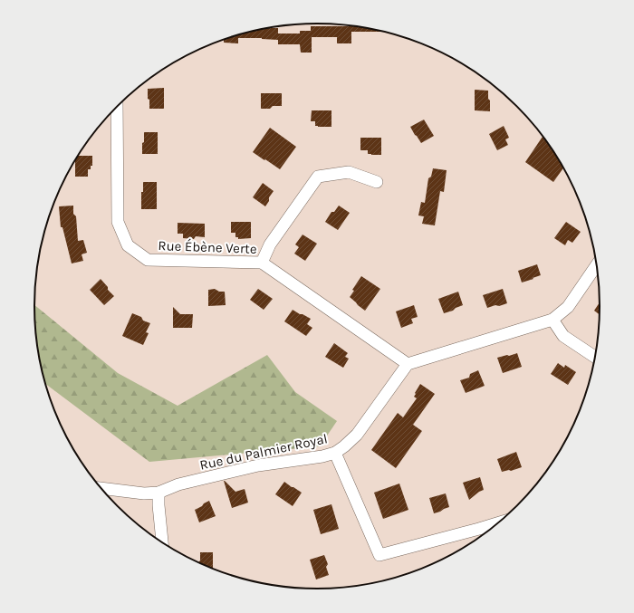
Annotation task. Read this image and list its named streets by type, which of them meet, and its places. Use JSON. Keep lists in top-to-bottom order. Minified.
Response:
{"streets":{"street":["Rue Ébène Verte","Rue du Palmier Royal"]},"crossings":[["Rue Ébène Verte","Rue du Palmier Royal"]]}
